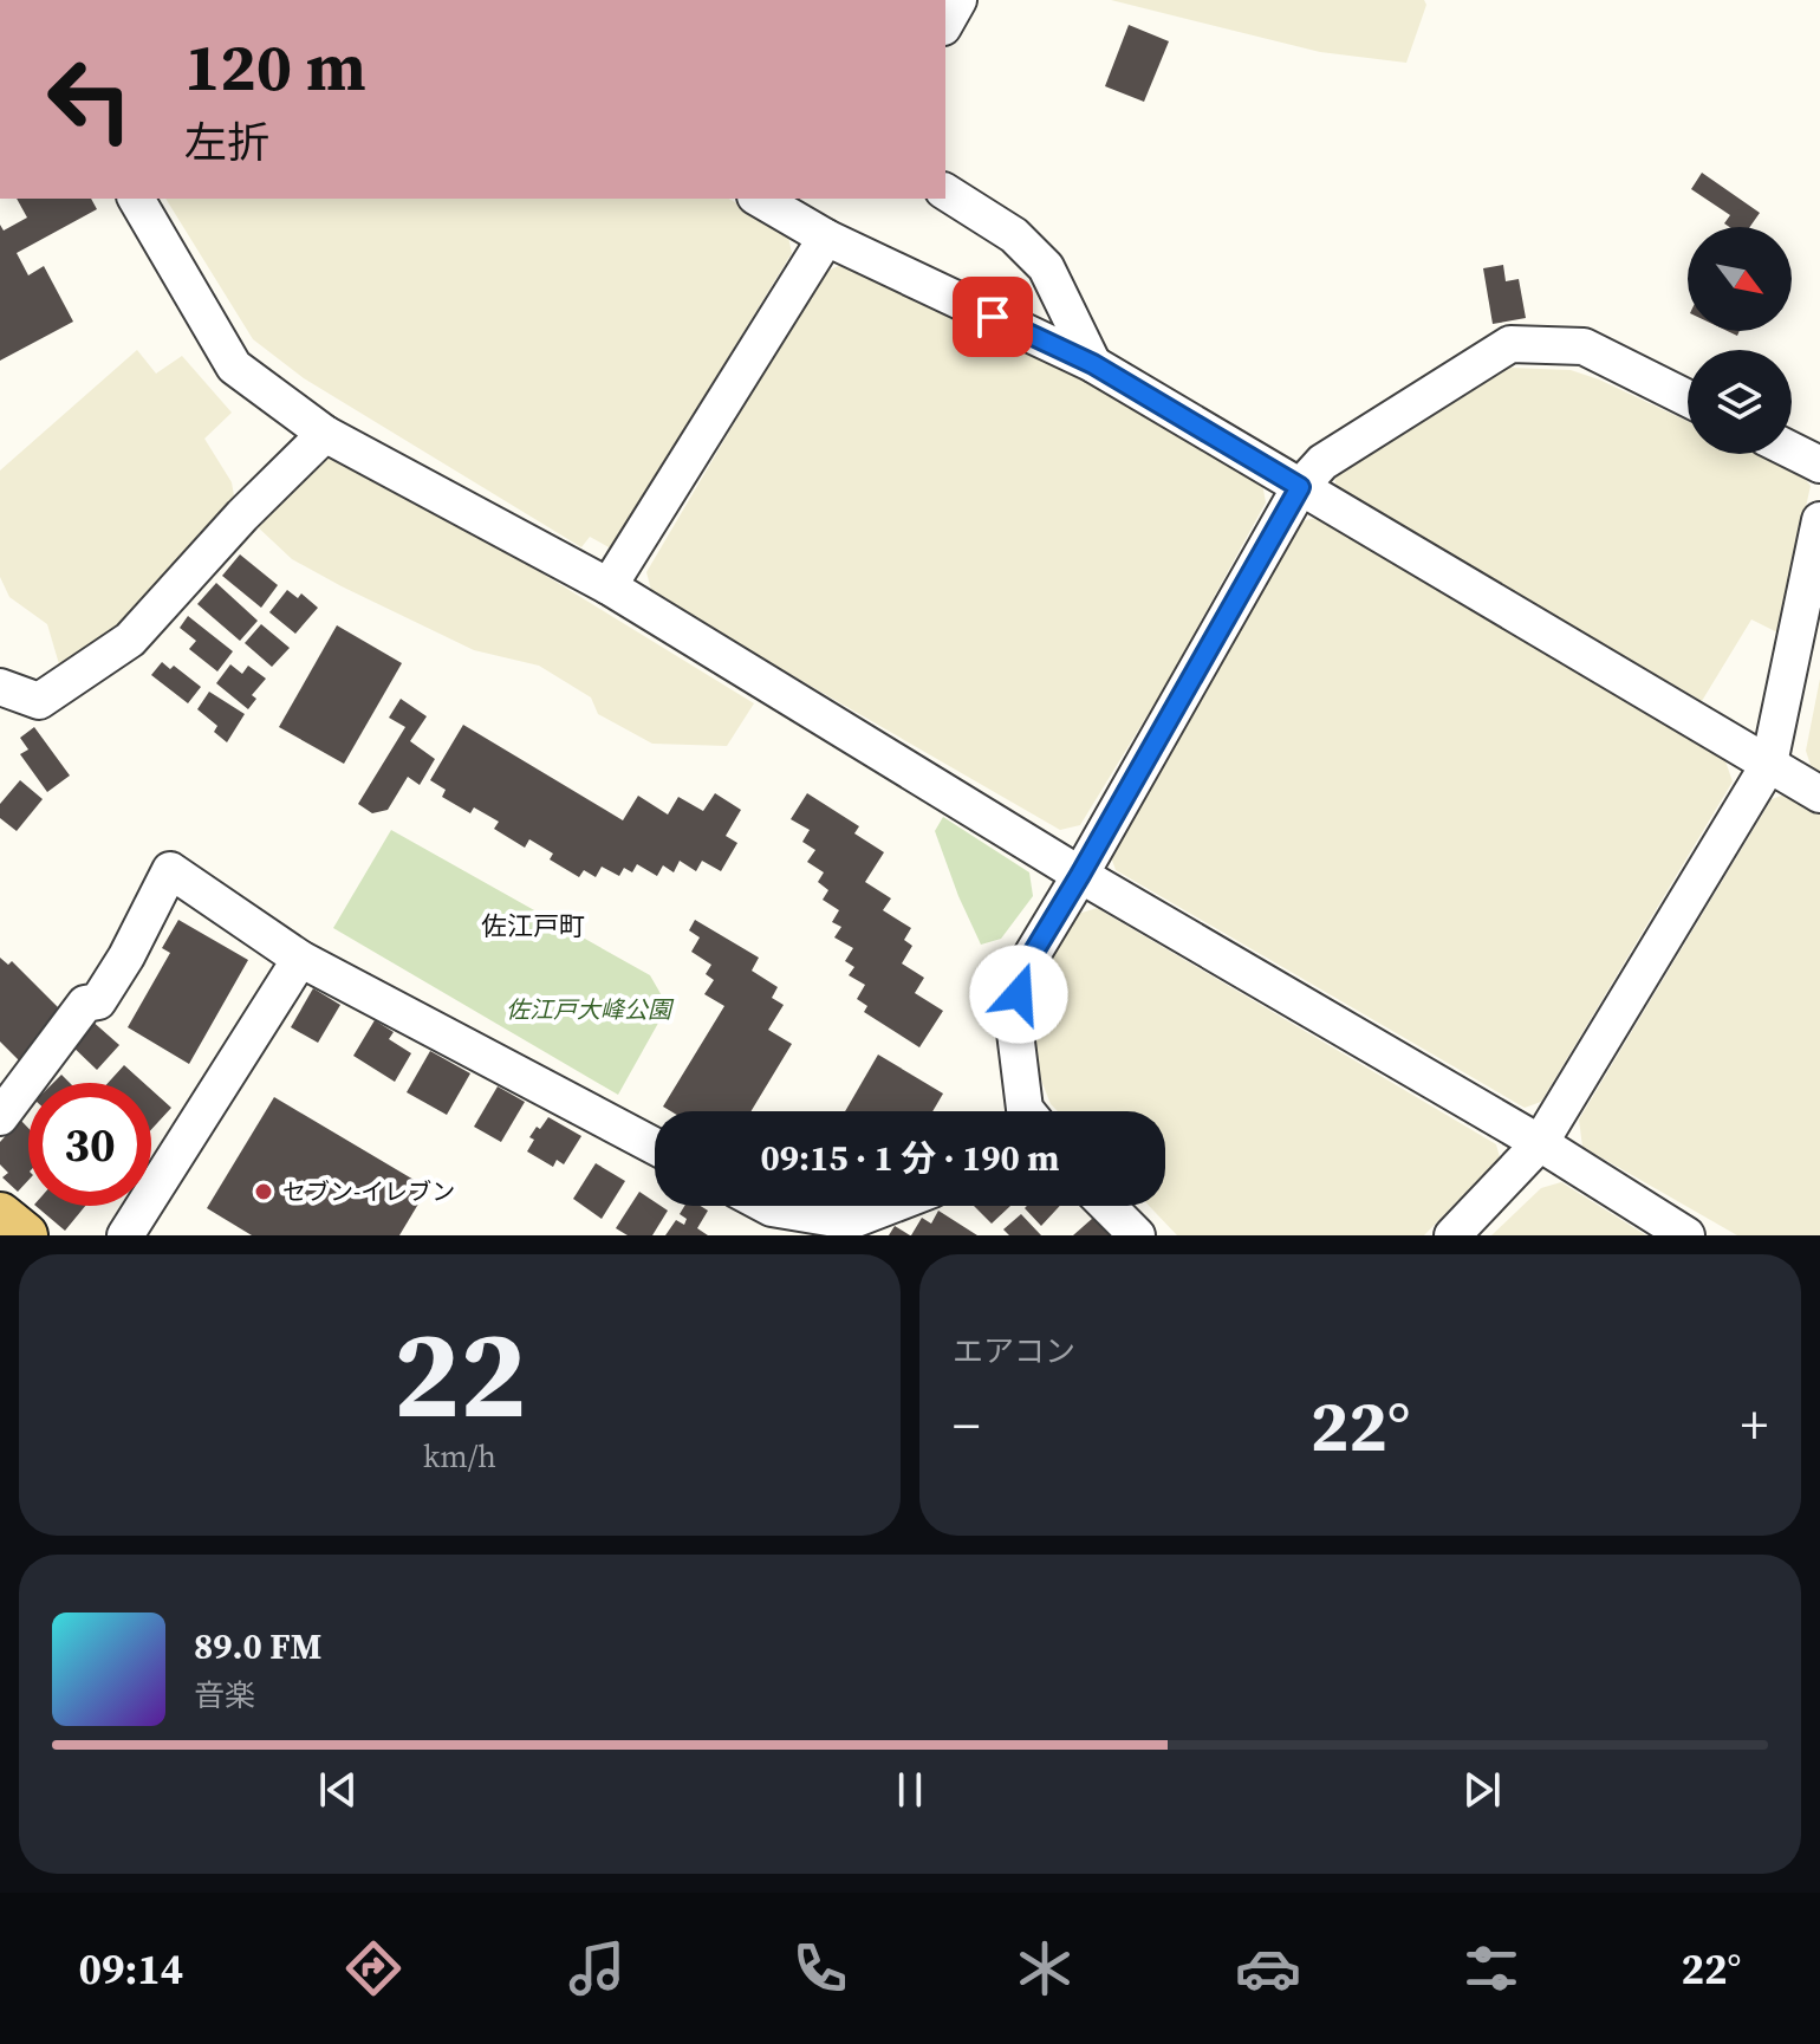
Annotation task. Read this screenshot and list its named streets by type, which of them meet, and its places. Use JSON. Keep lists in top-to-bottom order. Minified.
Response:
{"districts":["佐江戸町"],"parks":["佐江戸大峰公園"],"places":["セブン-イレブン"],"north":"bottom right","page":{"turn":["120 m","左折"],"limit":"30","trip":"09:15 · 1 分 · 190 m","tile":[["22","km/h"],"エアコン"],"heat":["−","22°","+"],"song":["89.0 FM","音楽"],"tabs":["09:14","22°"]}}
